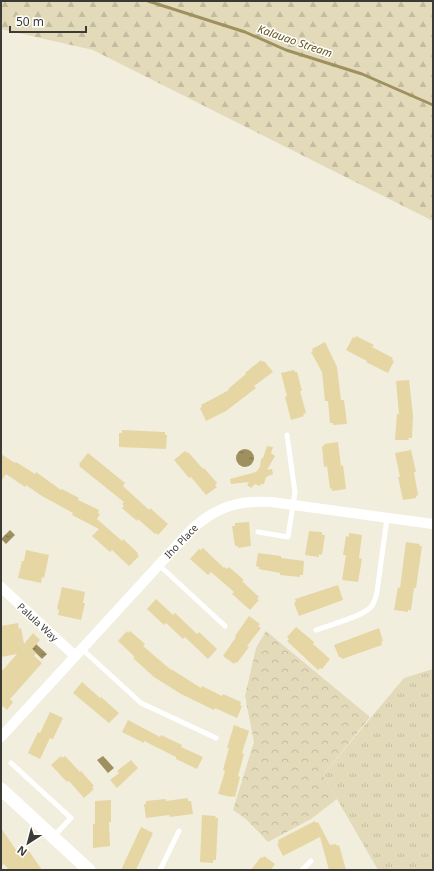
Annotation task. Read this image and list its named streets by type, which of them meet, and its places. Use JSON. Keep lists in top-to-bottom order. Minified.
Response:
{"streets":{"street":["Iho Place","Palula Way"]},"crossings":[["Iho Place","Palula Way"]],"water":["Kalauao Stream"],"scale_bar":"50 m","north":"bottom left"}
